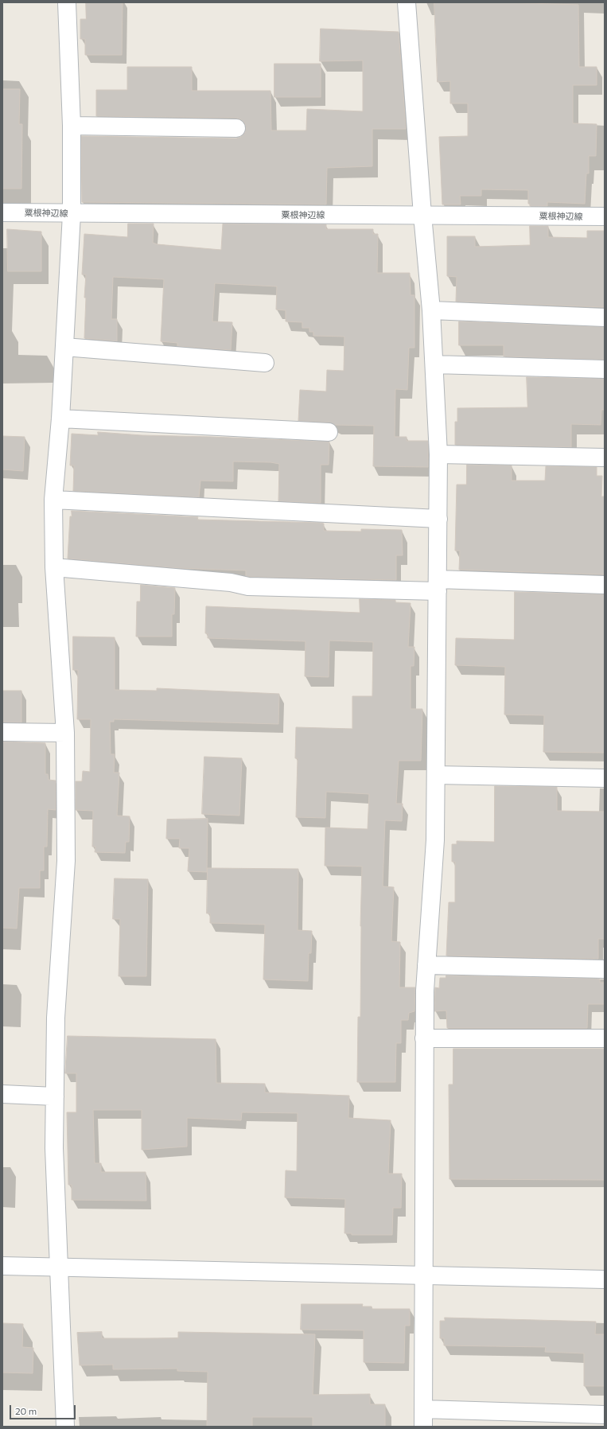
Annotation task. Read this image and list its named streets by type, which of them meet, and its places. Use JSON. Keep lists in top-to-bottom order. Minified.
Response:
{"streets":{"street":["粟根神辺線"]},"scale_bar":"20 m"}
